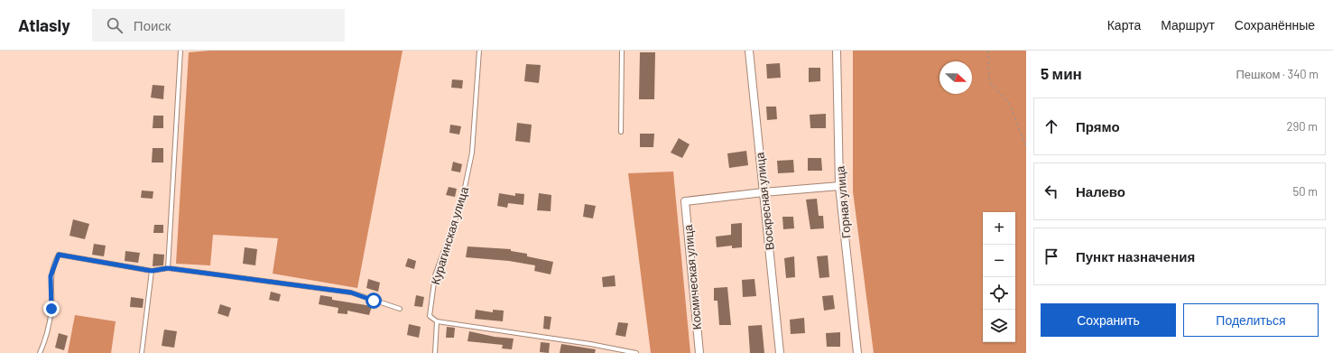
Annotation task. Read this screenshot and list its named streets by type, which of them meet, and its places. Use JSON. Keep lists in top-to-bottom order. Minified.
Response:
{"streets":{"street":["Воскресная улица","Горная улица","Космическая улица"],"lane":["Курагинская улица"]},"crossings":[["Воскресная улица","Космическая улица"]],"north":"right","page":{"header":"Atlasly","search":"Поиск","nav":["Карта","Маршрут","Сохранённые"],"heading":["5 мин","Пешком · 340 m"],"list":[["Прямо","290 m"],["Налево","50 m"],"Пункт назначения"],"map_buttons":["+","−"],"buttons":["Сохранить","Поделиться"]}}
